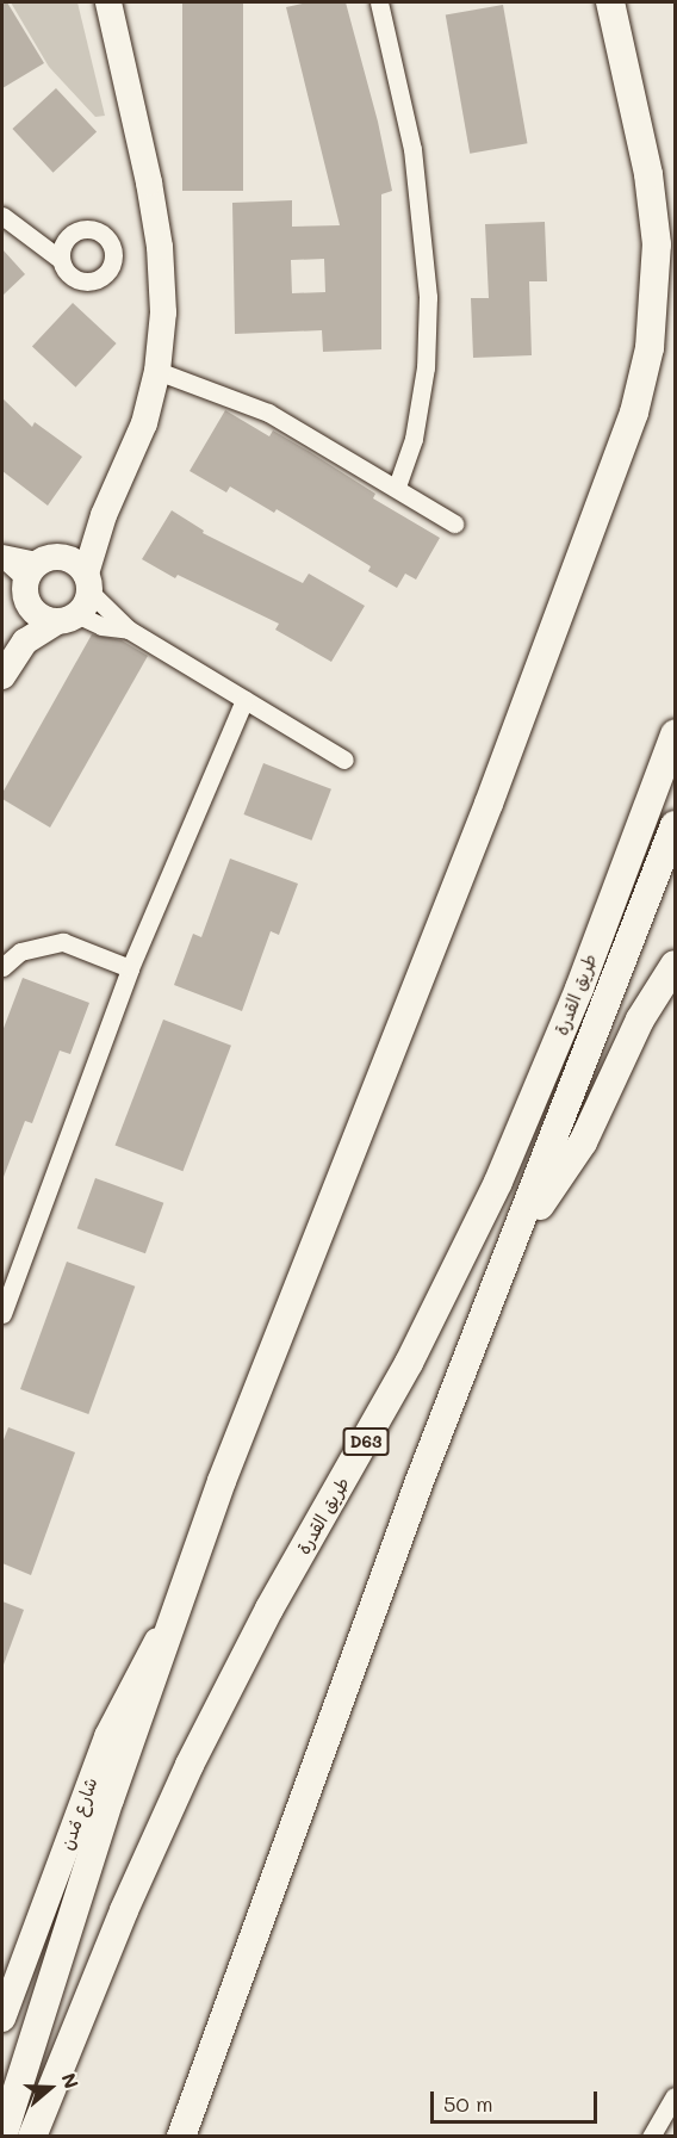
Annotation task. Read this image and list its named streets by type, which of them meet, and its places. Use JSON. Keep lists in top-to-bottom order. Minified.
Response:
{"streets":{"main road":["طريق القدرة","D63"],"street":["شارع مُدن"]},"scale_bar":"50 m","north":"right"}
